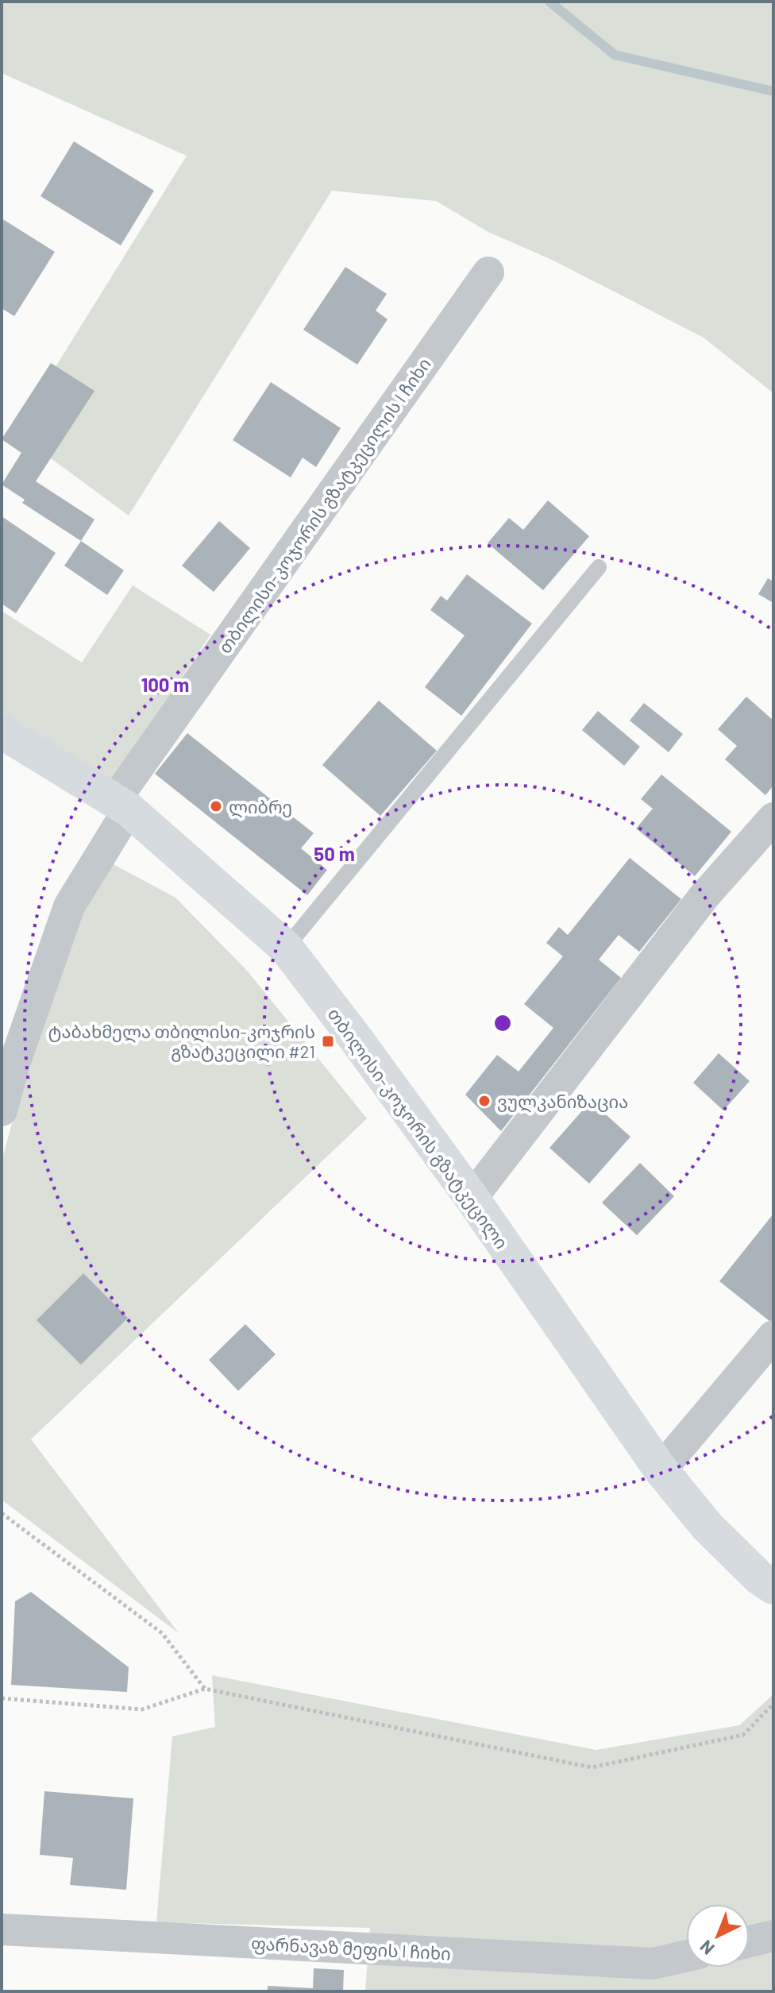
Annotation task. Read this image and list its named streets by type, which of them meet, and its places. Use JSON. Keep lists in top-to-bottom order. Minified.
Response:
{"streets":{"main road":["თბილისი-კოჯორის გზატკეცილი"],"street":["თბილისი-კოჯორის გზატკეცილის I ჩიხი","ფარნავაზ მეფის I ჩიხი"]},"crossings":[["თბილისი-კოჯორის გზატკეცილის I ჩიხი","თბილისი-კოჯორის გზატკეცილი"]],"places":{"other":["ლიბრე","ვულკანიზაცია"],"transit":["ტაბახმელა თბილისი-კოჯრის გზატკეცილი #21"]},"north":"bottom left","rings":["100 m","50 m"]}
